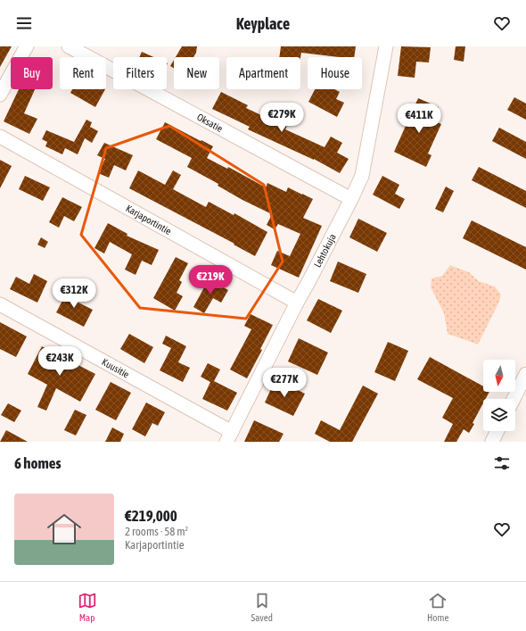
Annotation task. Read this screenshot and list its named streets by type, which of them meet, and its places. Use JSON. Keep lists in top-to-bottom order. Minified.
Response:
{"streets":{"street":["Oksatie","Karjaportintie","Lehtokuja","Kuusitie"]},"crossings":[["Oksatie","Lehtokuja"],["Karjaportintie","Lehtokuja"],["Lehtokuja","Kuusitie"]],"north":"bottom","page":{"header":"Keyplace","chip":["Buy","Rent","Filters","New","Apartment","House"],"price":["€279K","€411K","€219K","€312K","€243K","€277K"],"heading":"6 homes","list":[{"name":"€219,000","note":"2 rooms · 58 m² · Karjaportintie"}],"tabs":["Map","Saved","Home"]}}
